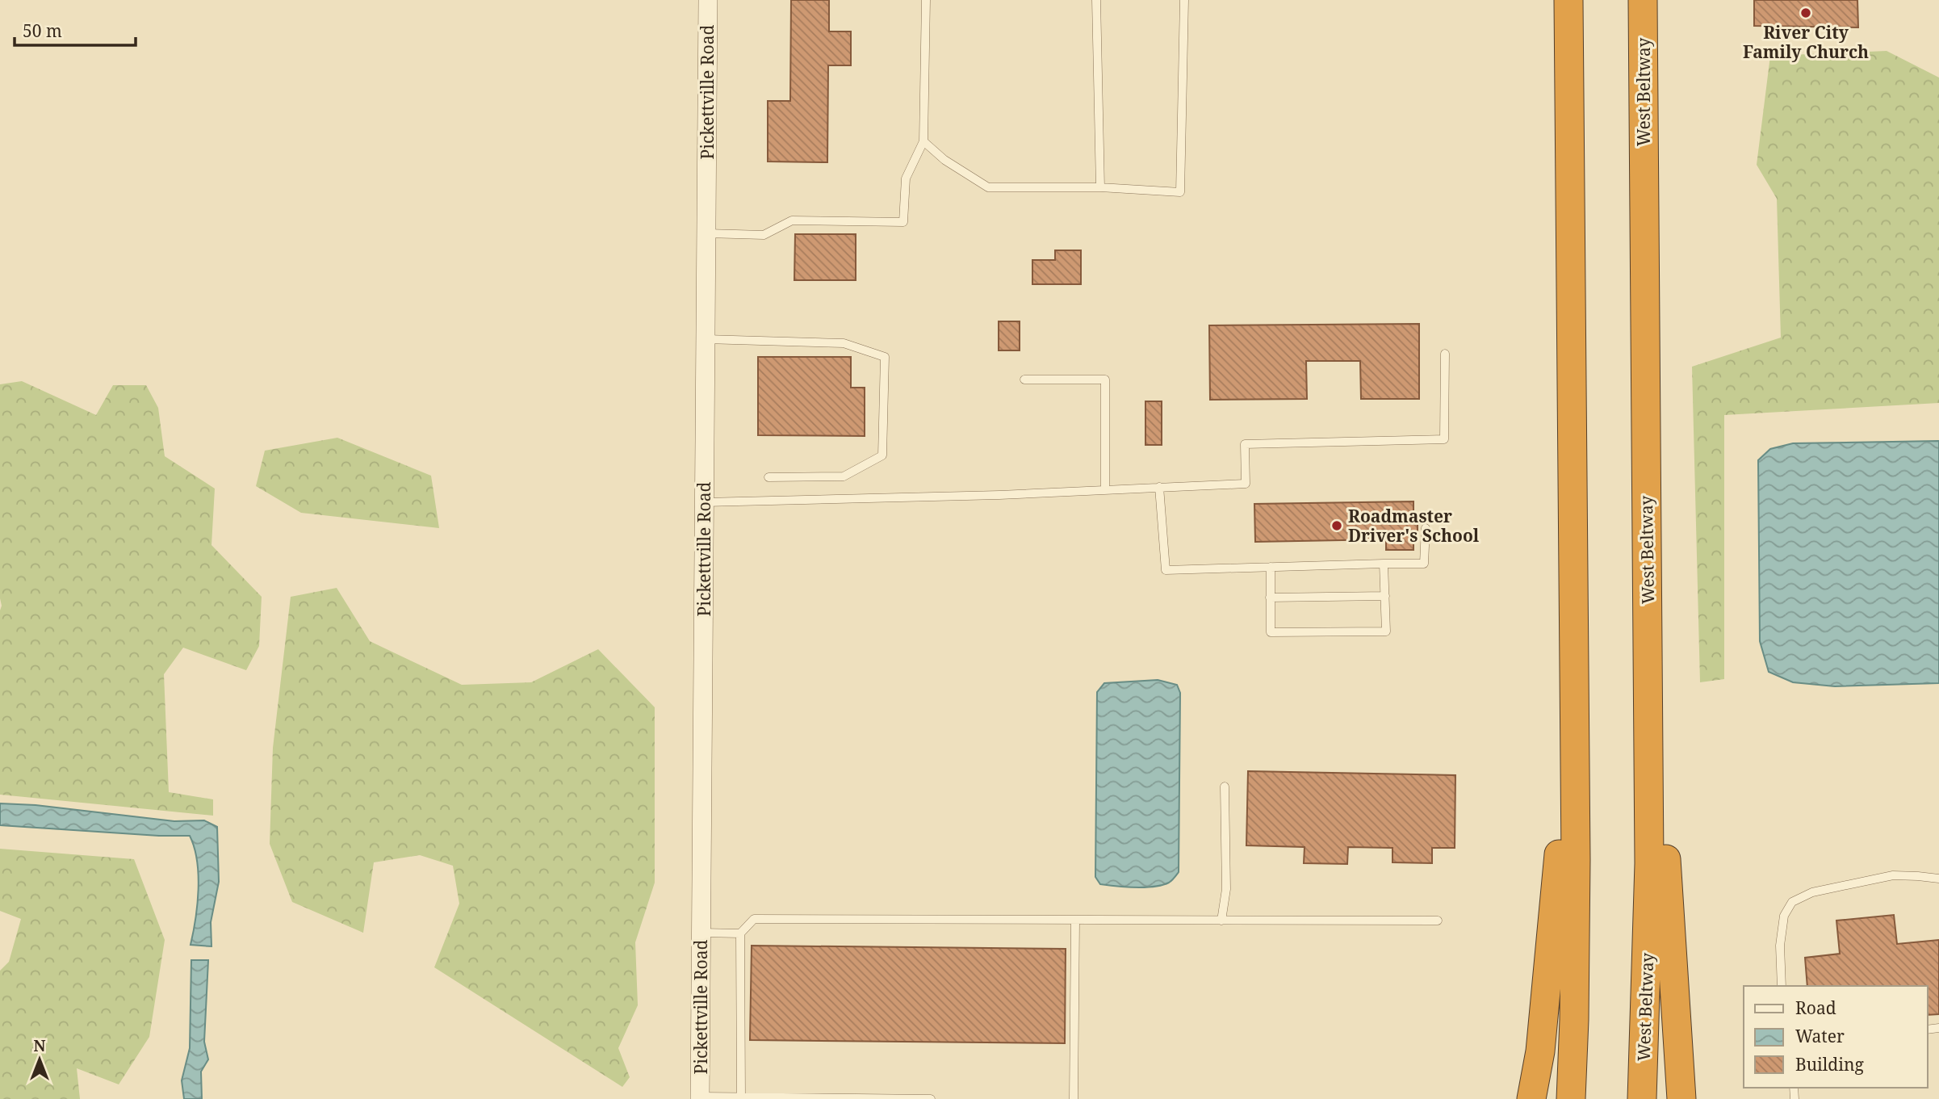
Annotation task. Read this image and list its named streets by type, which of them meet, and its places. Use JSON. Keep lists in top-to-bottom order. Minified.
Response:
{"streets":{"highway":["West Beltway"],"street":["Pickettville Road"]},"places":["River City Family Church","Roadmaster Driver's School"],"legend":["Road","Water","Building"],"scale_bar":"50 m","north":"top"}
